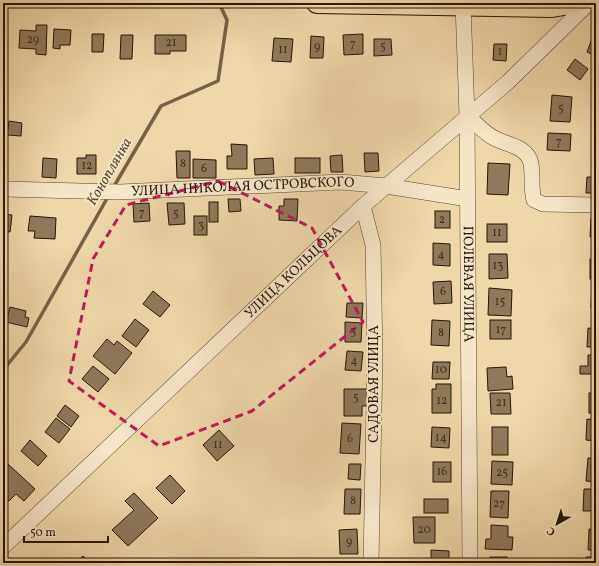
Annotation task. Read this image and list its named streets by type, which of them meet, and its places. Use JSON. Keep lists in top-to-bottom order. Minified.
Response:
{"streets":{"street":["УЛИЦА НИКОЛАЯ ОСТРОВСКОГО","УЛИЦА КОЛЬЦОВА","ПОЛЕВАЯ УЛИЦА","САДОВАЯ УЛИЦА"]},"crossings":[["УЛИЦА НИКОЛАЯ ОСТРОВСКОГО","УЛИЦА КОЛЬЦОВА"],["УЛИЦА НИКОЛАЯ ОСТРОВСКОГО","ПОЛЕВАЯ УЛИЦА"],["УЛИЦА КОЛЬЦОВА","ПОЛЕВАЯ УЛИЦА"],["УЛИЦА КОЛЬЦОВА","САДОВАЯ УЛИЦА"]],"water":["Коноплянка"],"house_numbers":["29","21","7","9","5","11","1","5","7","8","12","6","7","5","2","3","11","4","13","6","15","17","3","8","4","10","5","12","21","14","6","11","16","25","8","27","20","9"],"scale_bar":"50 m","north":"bottom left"}
